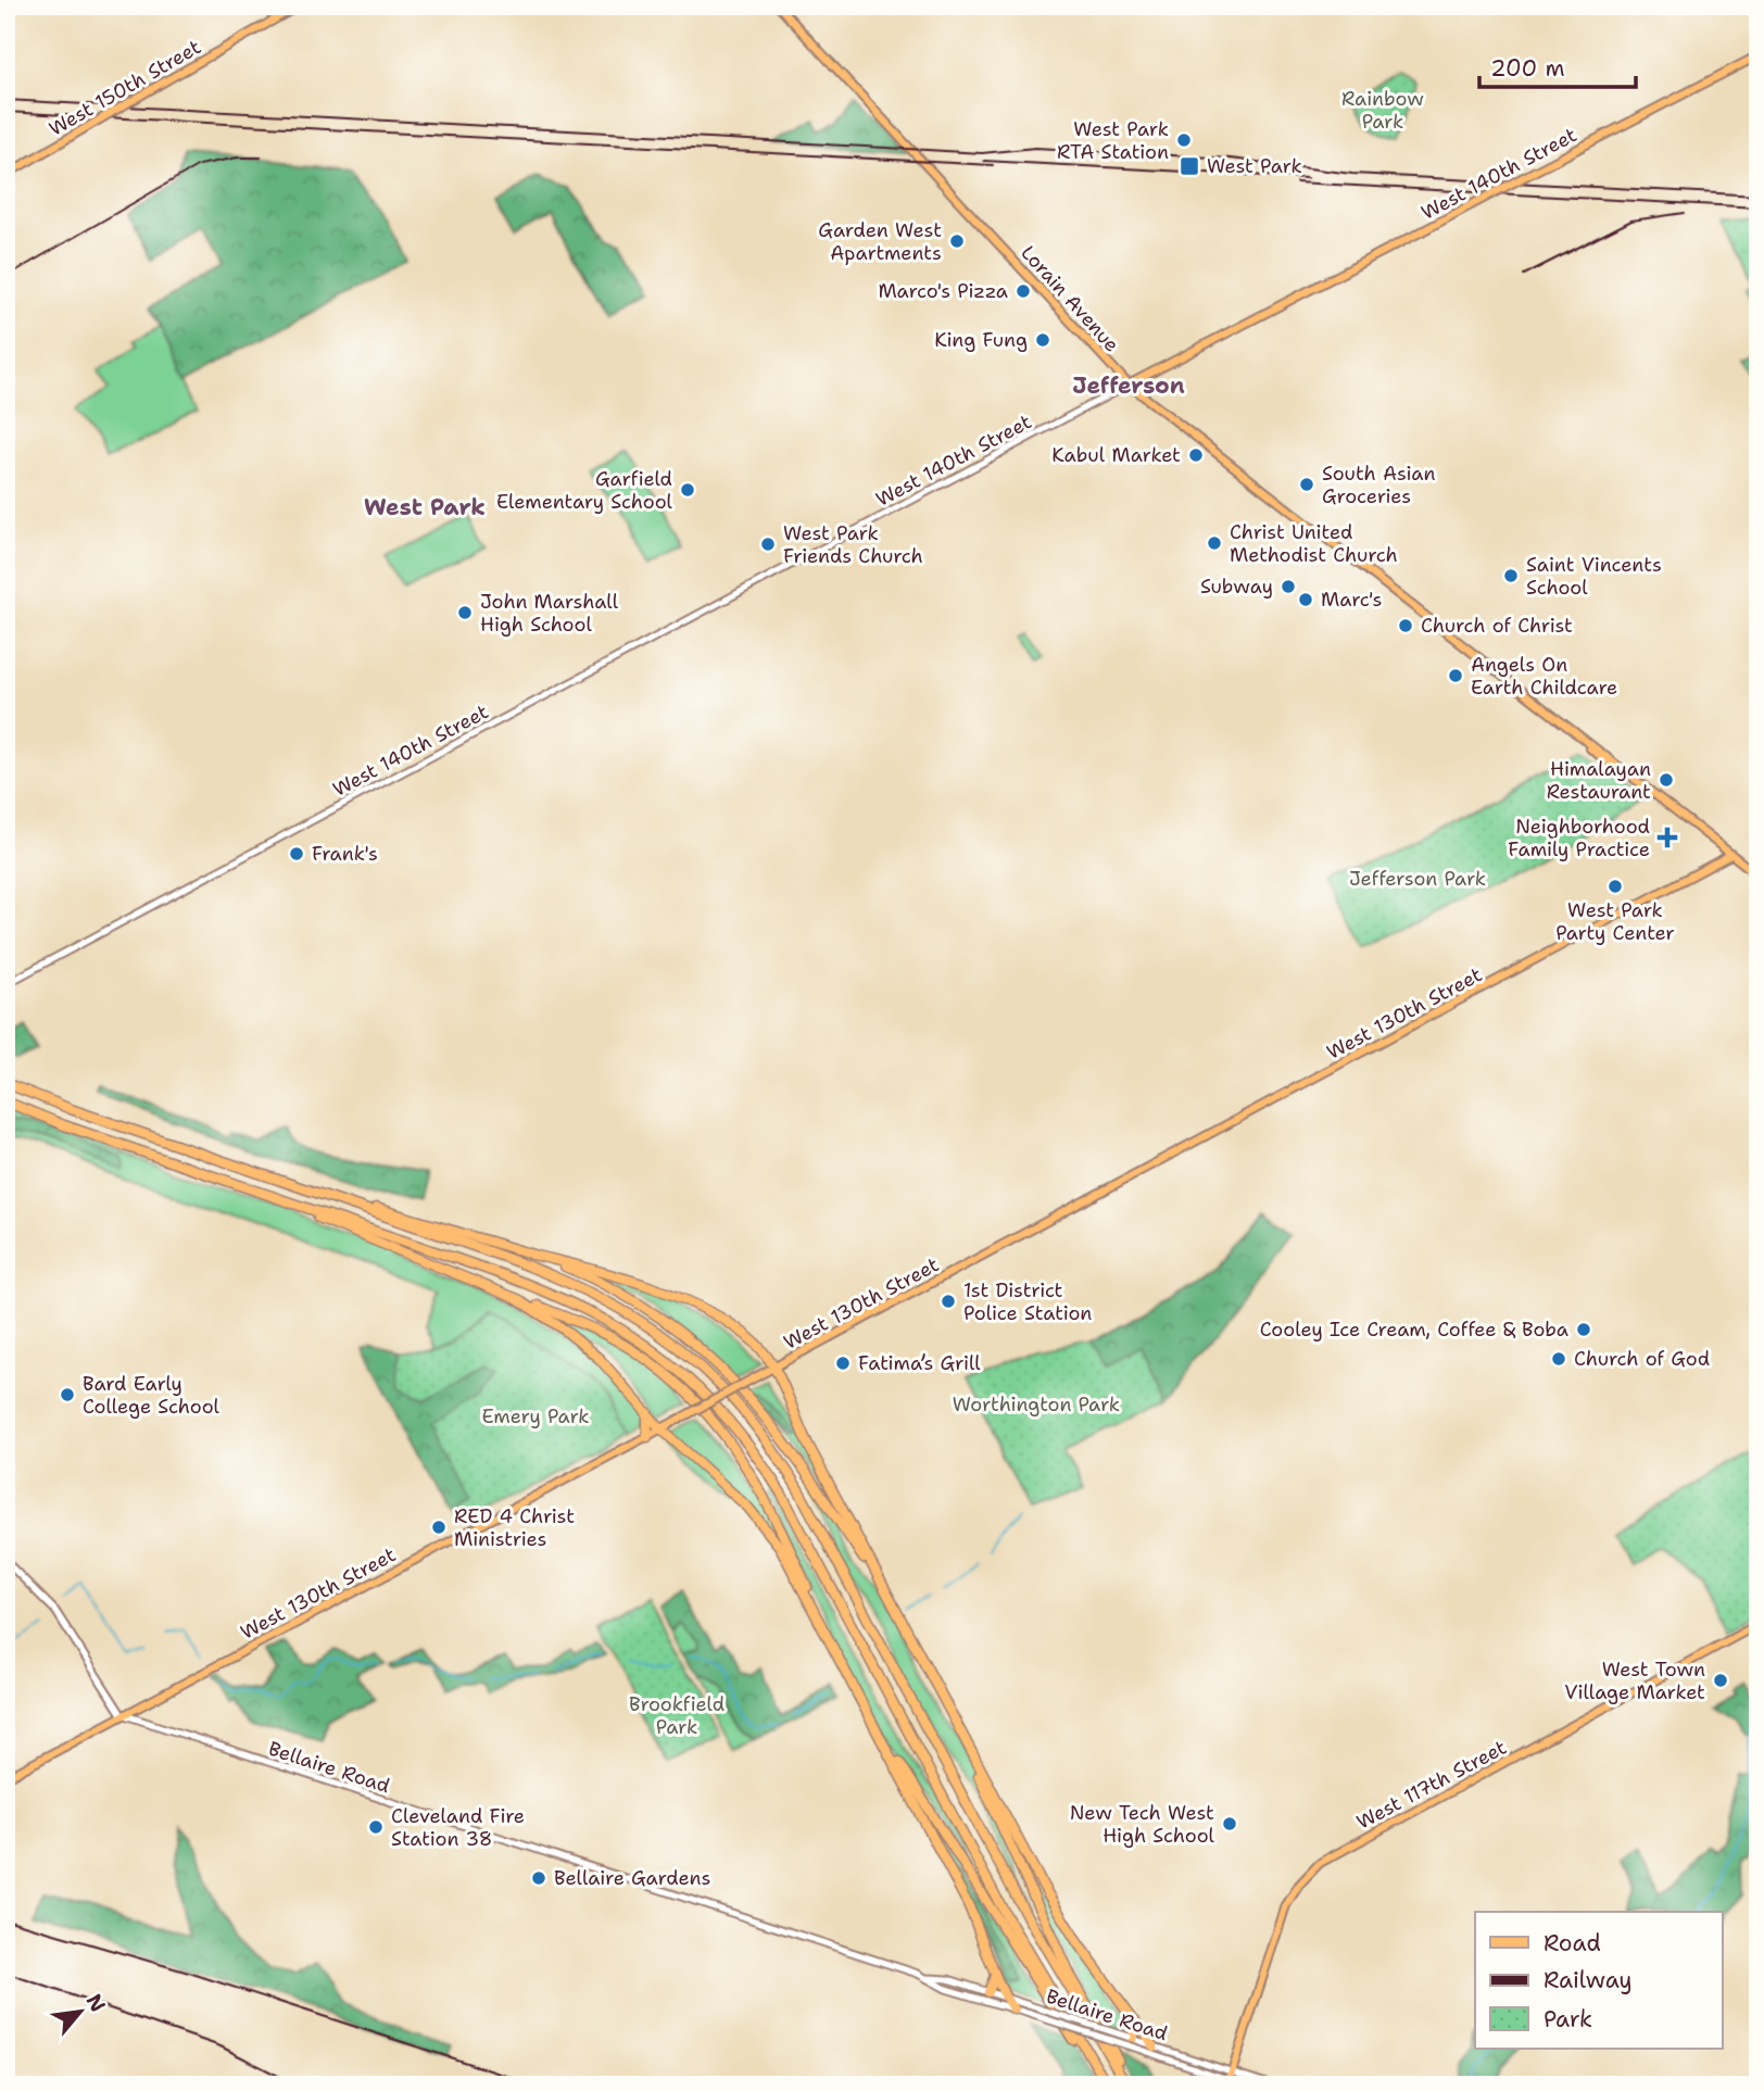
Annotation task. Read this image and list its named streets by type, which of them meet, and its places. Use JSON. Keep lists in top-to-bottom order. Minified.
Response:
{"streets":{"main road":["West 150th Street","West 140th Street","Lorain Avenue","West 130th Street","West 117th Street"],"street":["Bellaire Road"]},"crossings":[["West 140th Street","Lorain Avenue"],["Lorain Avenue","West 130th Street"],["West 130th Street","Bellaire Road"],["Bellaire Road","West 117th Street"]],"districts":["Jefferson","West Park"],"parks":["Rainbow Park","Jefferson Park","Worthington Park","Emery Park","Brookfield Park"],"places":{"other":["West Park RTA Station","Garden West Apartments","Marco's Pizza","King Fung","Kabul Market","South Asian Groceries","Garfield Elementary School","Christ United Methodist Church","West Park Friends Church","Saint Vincents School","Subway","Marc's","John Marshall High School","Church of Christ","Angels On Earth Childcare","Himalayan Restaurant","Frank's","West Park Party Center","1st District Police Station","Cooley Ice Cream, Coffee & Boba","Church of God","Fatima’s Grill","Bard Early College School","RED 4 Christ Ministries","West Town Village Market","New Tech West High School","Cleveland Fire Station 38","Bellaire Gardens"],"transit":["West Park"],"health":["Neighborhood Family Practice"]},"legend":["Road","Railway","Park"],"scale_bar":"200 m","north":"top right"}
